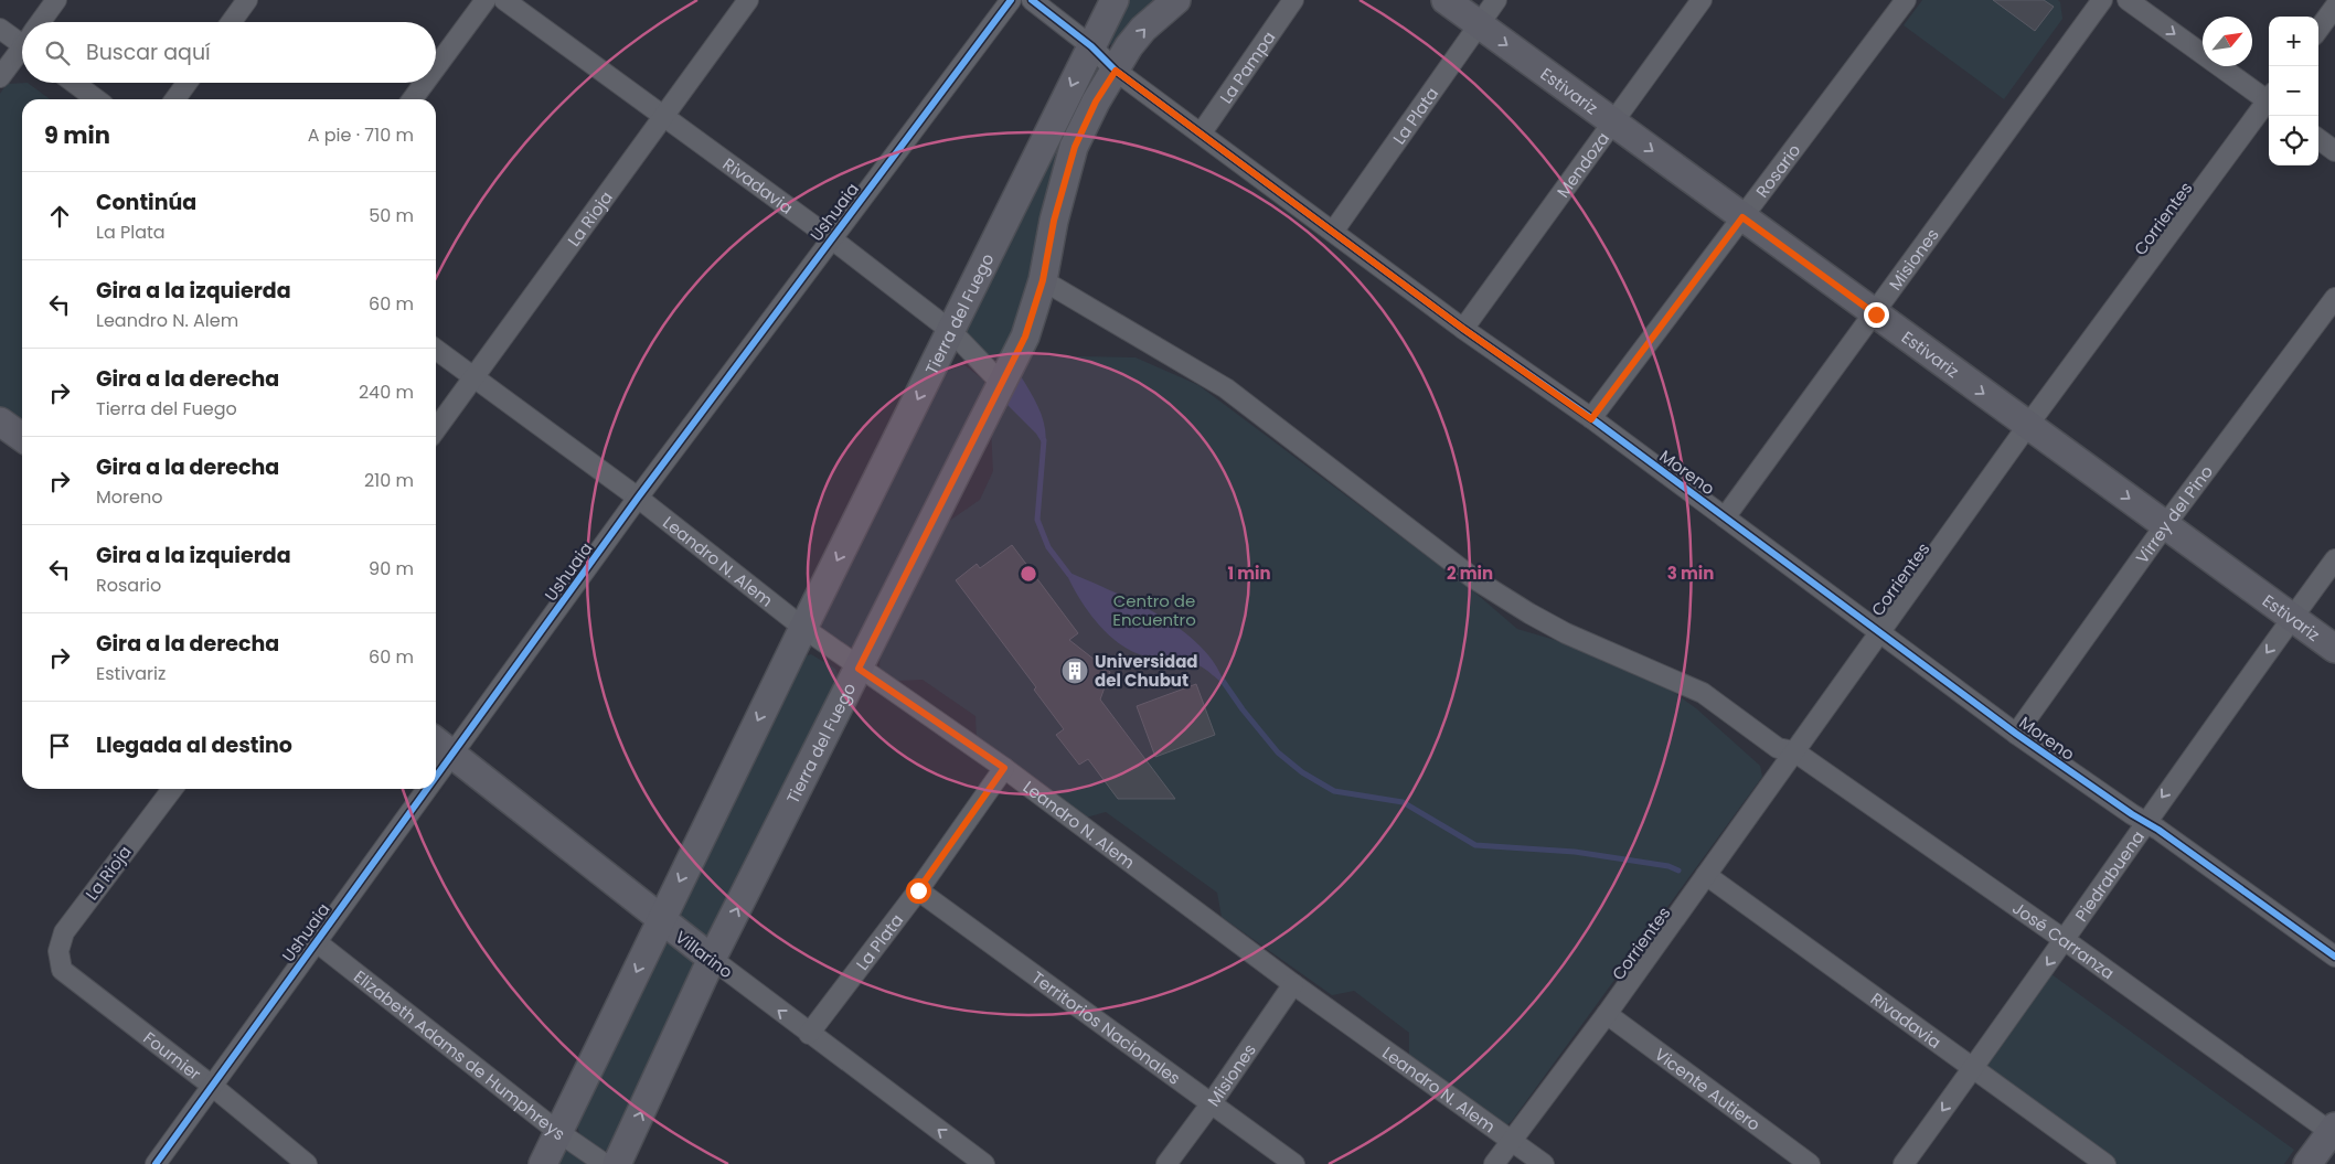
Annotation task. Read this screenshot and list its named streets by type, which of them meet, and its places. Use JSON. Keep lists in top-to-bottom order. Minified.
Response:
{"streets":{"street":["La Pampa","Estivariz","La Plata","Mendoza","Rosario","Rivadavia","Ushuaia","La Rioja","Corrientes","Misiones","Tierra del Fuego","Moreno","Virrey del Pino","Leandro N. Alem","Piedrabuena","José Carranza","Villarino","Territorios Nacionales","Elizabeth Adams de Humphreys","Fournier","Vicente Autiero"]},"crossings":[["La Pampa","Moreno"],["Estivariz","La Plata"],["Estivariz","Mendoza"],["Estivariz","Rosario"],["Estivariz","Corrientes"],["Estivariz","Misiones"],["Estivariz","Virrey del Pino"],["Estivariz","Piedrabuena"],["La Plata","Moreno"],["La Plata","Leandro N. Alem"],["La Plata","Villarino"],["La Plata","Territorios Nacionales"],["Mendoza","Moreno"],["Rosario","Moreno"],["Rivadavia","Ushuaia"],["Rivadavia","La Rioja"],["Rivadavia","Corrientes"],["Rivadavia","Tierra del Fuego"],["Rivadavia","Piedrabuena"],["Ushuaia","Leandro N. Alem"],["Ushuaia","Villarino"],["Ushuaia","Elizabeth Adams de Humphreys"],["Ushuaia","Fournier"],["La Rioja","Leandro N. Alem"],["La Rioja","Fournier"],["Corrientes","Moreno"],["Corrientes","Leandro N. Alem"],["Corrientes","José Carranza"],["Corrientes","Vicente Autiero"],["Misiones","Moreno"],["Misiones","Leandro N. Alem"],["Misiones","Territorios Nacionales"],["Tierra del Fuego","Moreno"],["Tierra del Fuego","Leandro N. Alem"],["Tierra del Fuego","José Carranza"],["Tierra del Fuego","Villarino"],["Tierra del Fuego","Elizabeth Adams de Humphreys"],["Moreno","Virrey del Pino"],["Moreno","Piedrabuena"],["Piedrabuena","José Carranza"]],"one_way":["Piedrabuena","Villarino"],"parks":["Centro de Encuentro"],"places":{"building":["Universidad del Chubut"]},"north":"top right","page":{"map_buttons":["+","−"],"search":"Buscar aquí","heading":["9 min","A pie · 710 m"],"list":[["Continúa","La Plata","50 m"],["Gira a la izquierda","Leandro N. Alem","60 m"],["Gira a la derecha","Tierra del Fuego","240 m"],["Gira a la derecha","Moreno","210 m"],["Gira a la izquierda","Rosario","90 m"],["Gira a la derecha","Estivariz","60 m"],"Llegada al destino"]},"rings":["1 min","2 min","3 min"]}
